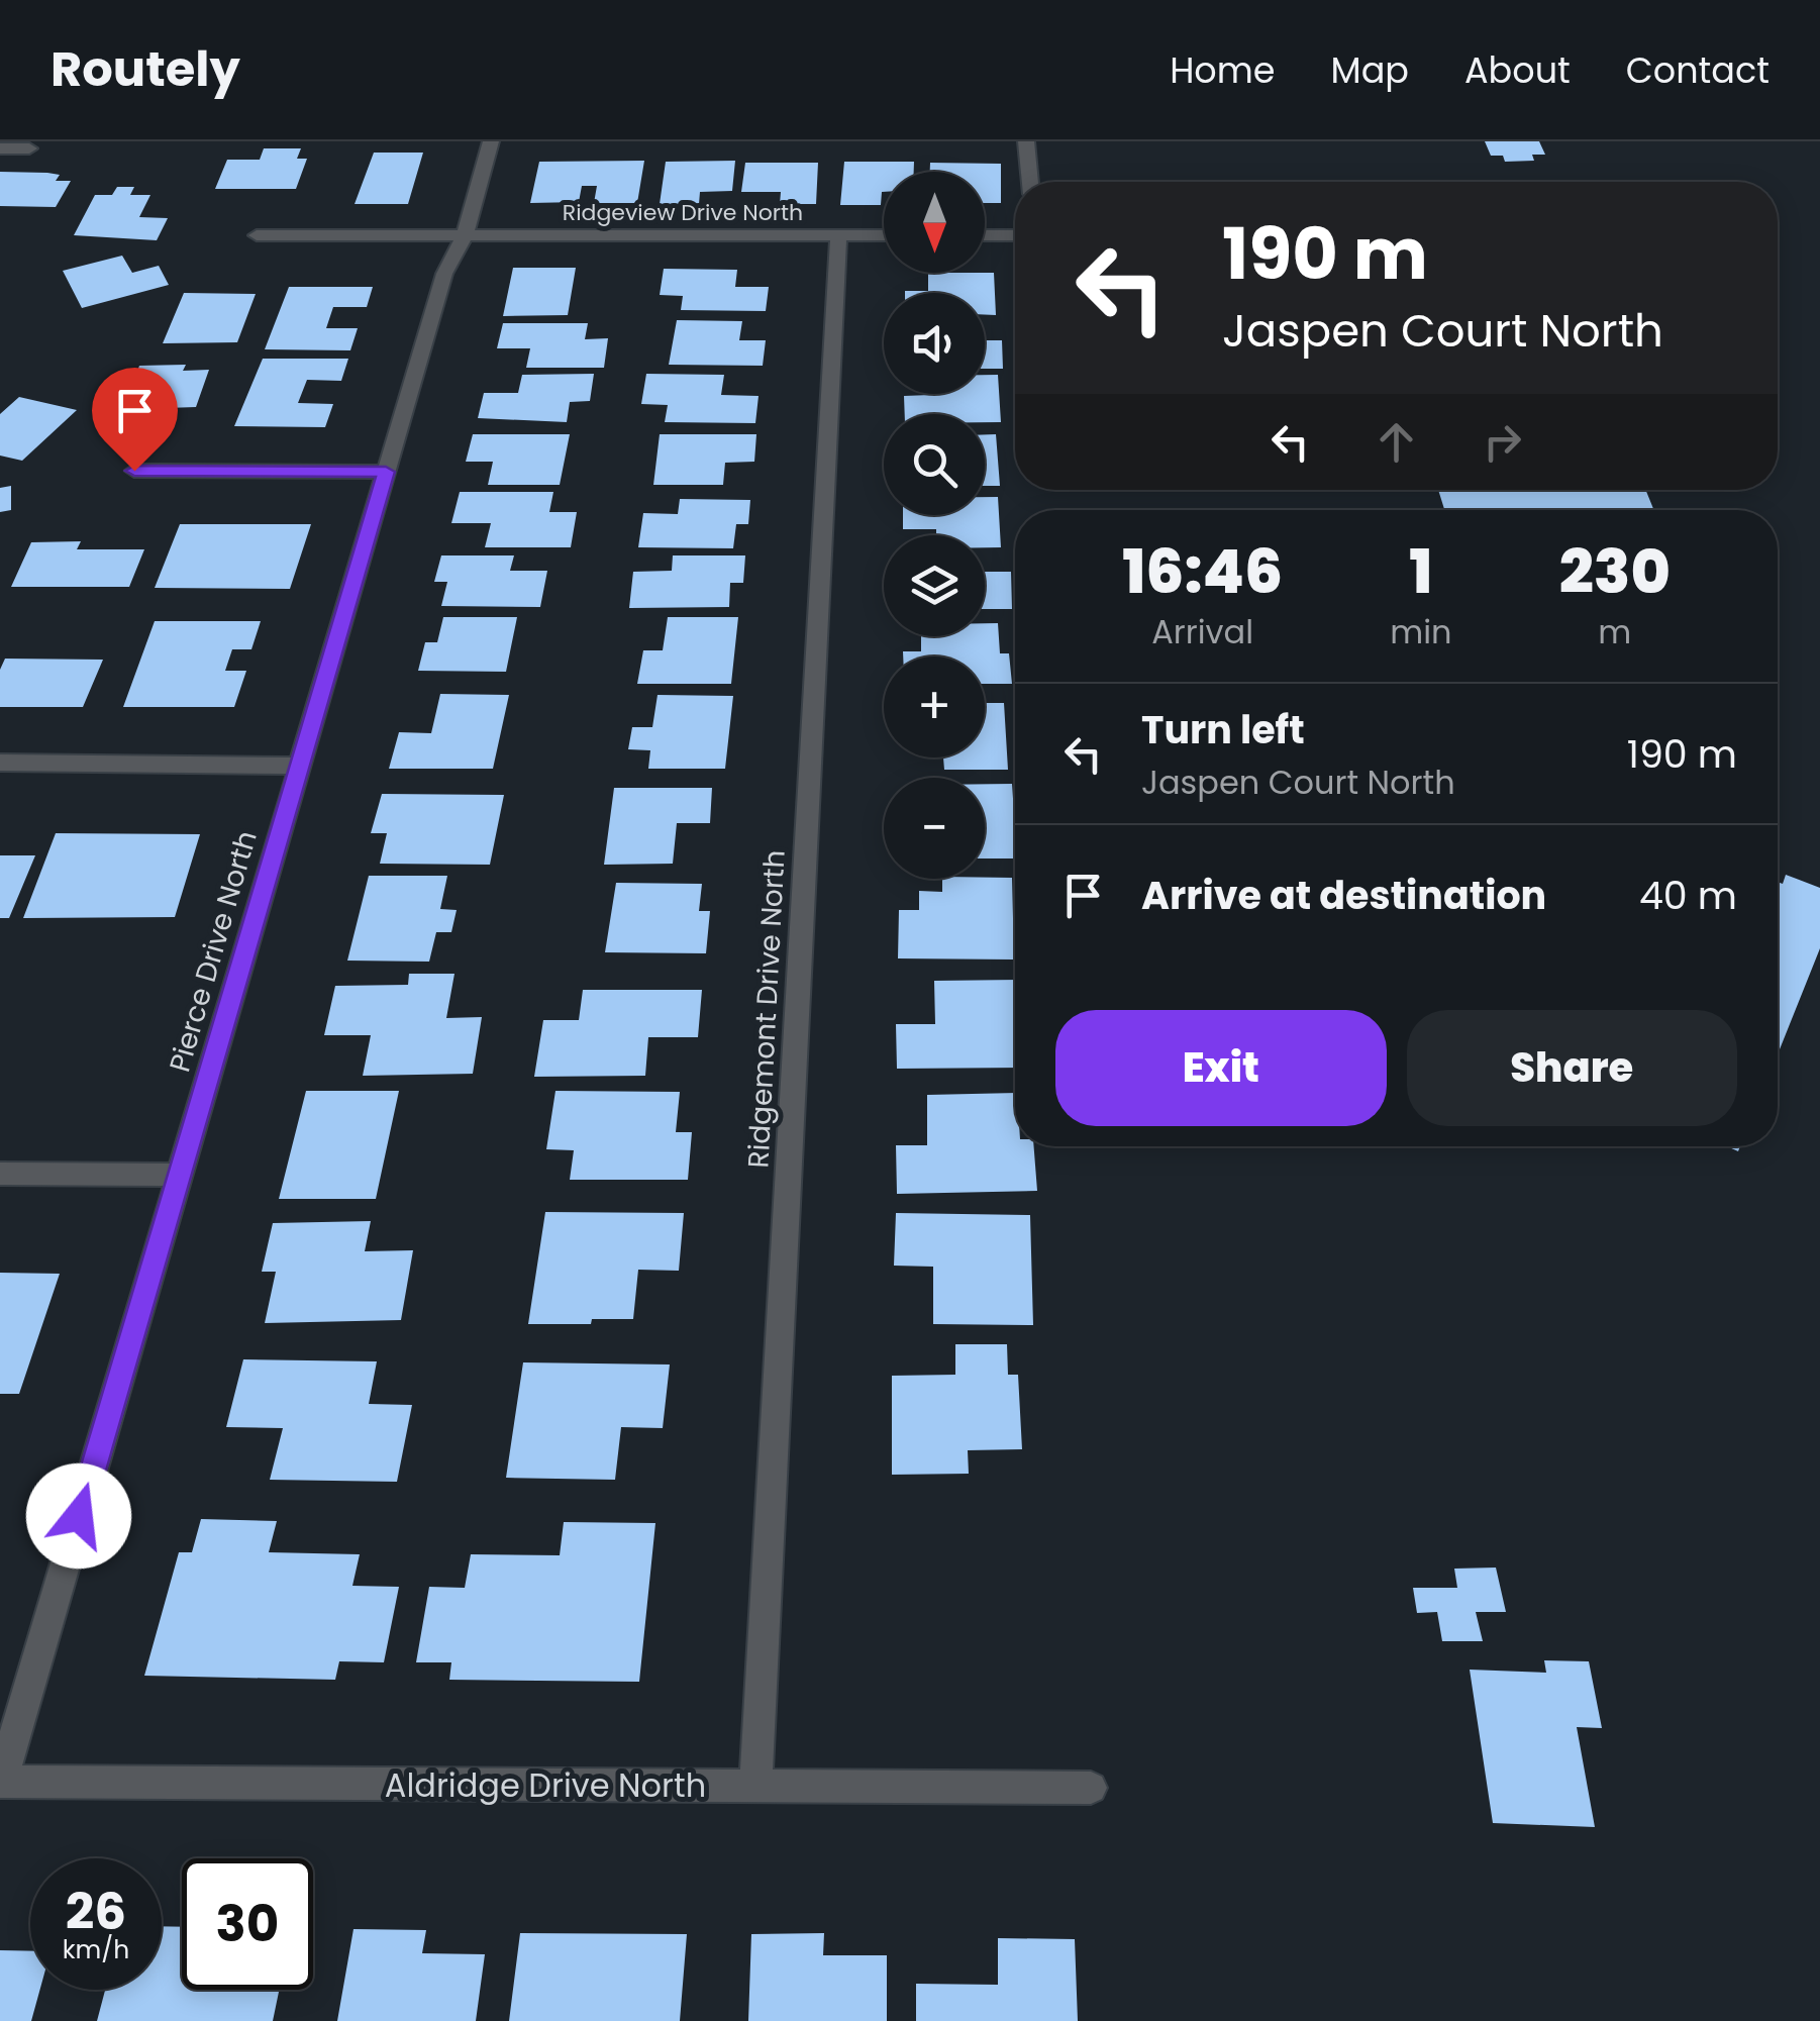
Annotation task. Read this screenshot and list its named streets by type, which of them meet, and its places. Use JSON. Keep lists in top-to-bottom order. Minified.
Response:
{"streets":{"street":["Ridgeview Drive North","Pierce Drive North","Ridgemont Drive North","Aldridge Drive North"]},"crossings":[["Ridgeview Drive North","Pierce Drive North"],["Ridgeview Drive North","Ridgemont Drive North"],["Pierce Drive North","Aldridge Drive North"],["Ridgemont Drive North","Aldridge Drive North"]],"north":"bottom","page":{"header":"Routely","nav":["Home","Map","About","Contact"],"map_buttons":["+","−"],"turn":["190 m","Jaspen Court North"],"eta":["16:46","Arrival","1","min","230","m"],"list":[{"name":"Turn left","note":"Jaspen Court North","value":"190 m"},{"name":"Arrive at destination","value":"40 m"}],"buttons":["Exit","Share"],"speed":"26 km/h","limit":"30"}}
